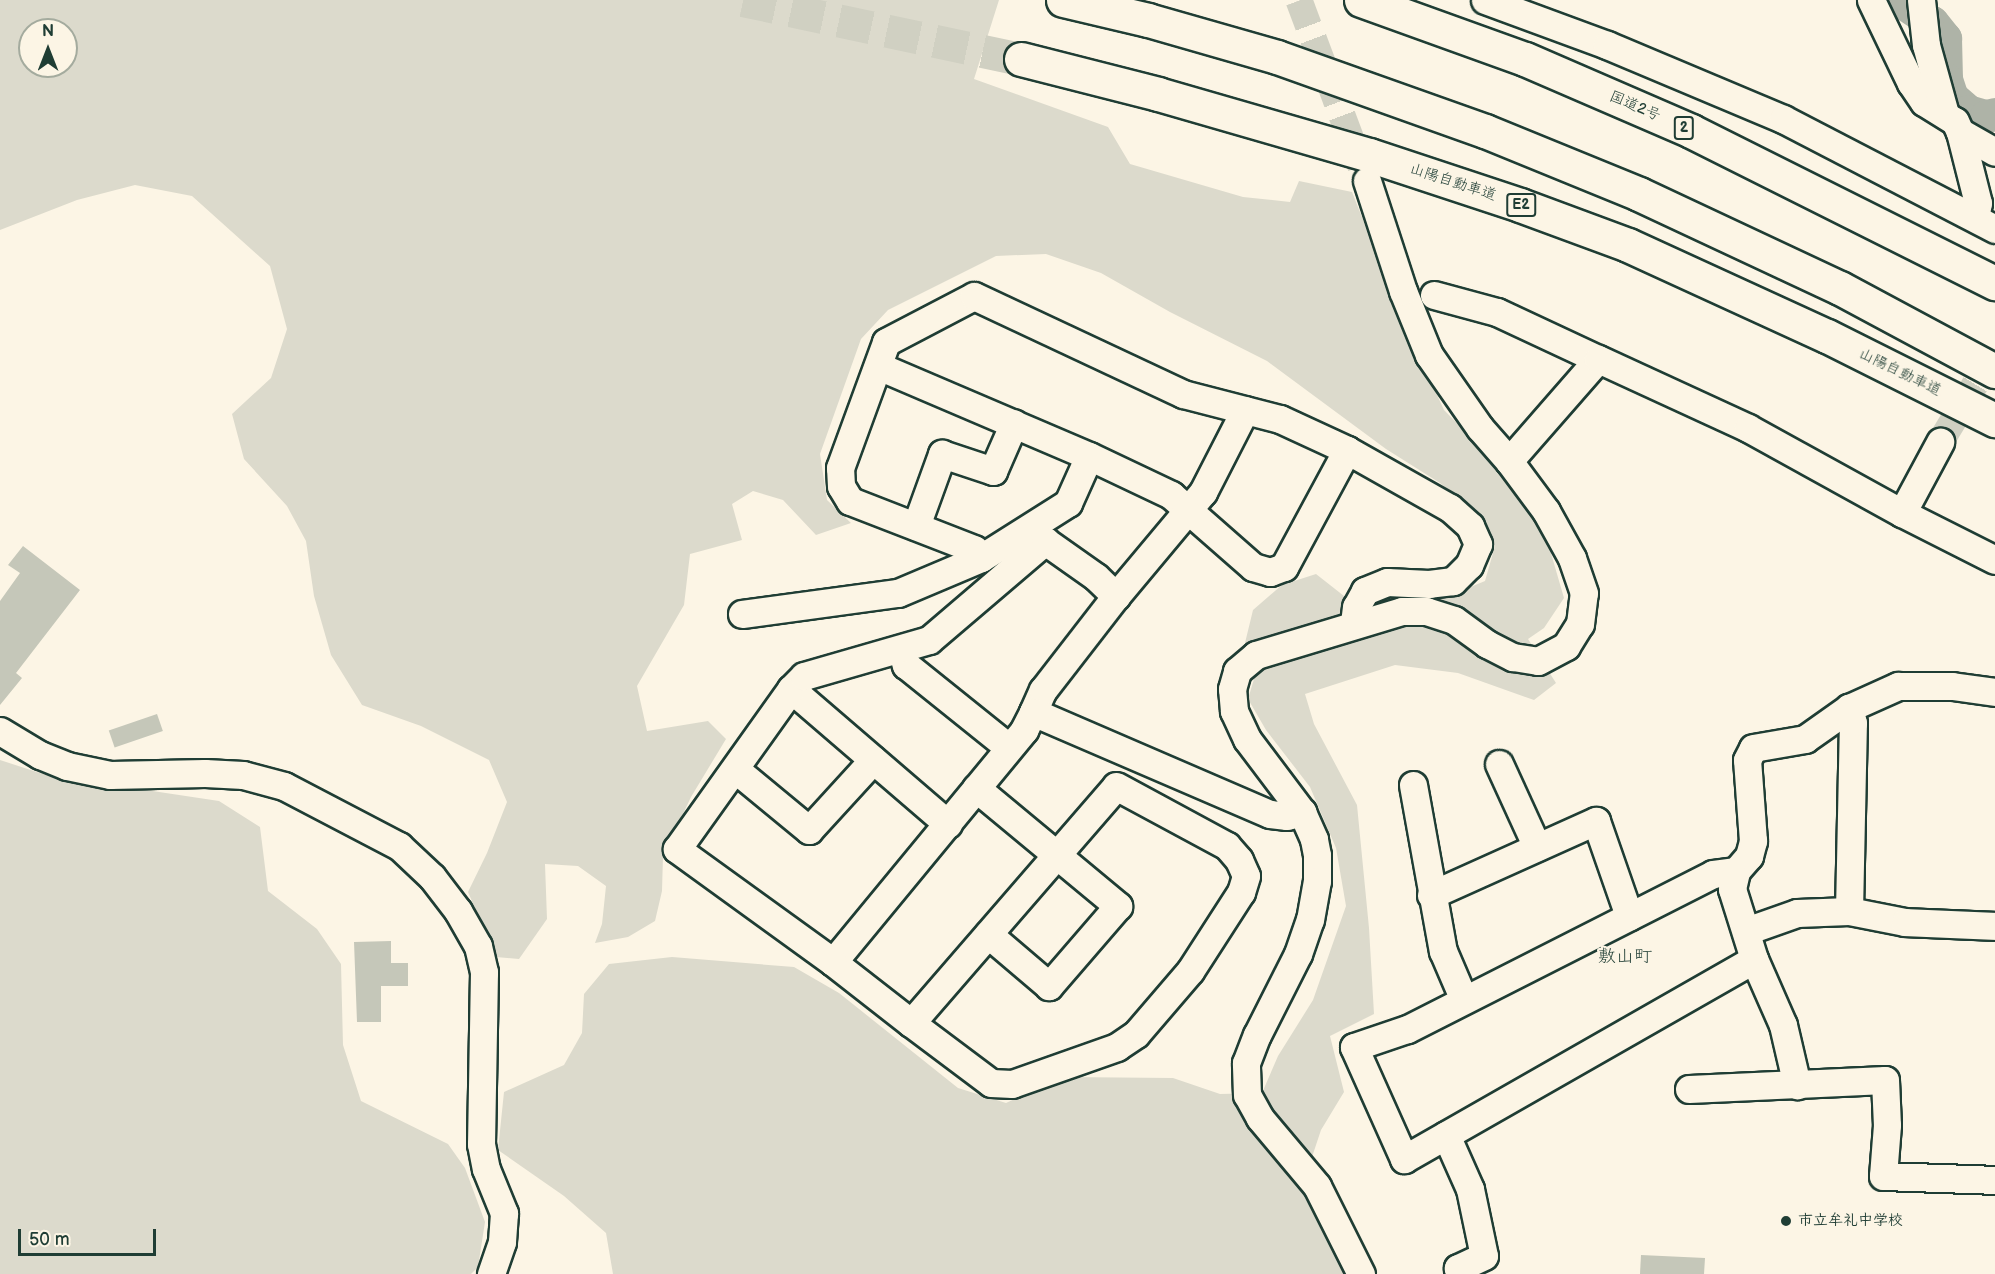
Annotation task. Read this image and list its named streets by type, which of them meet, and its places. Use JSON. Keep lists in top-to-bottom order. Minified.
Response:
{"streets":{"highway":["国道2号","2","山陽自動車道","E2"]},"districts":["敷山町"],"places":["市立牟礼中学校"],"scale_bar":"50 m","north":"top"}
